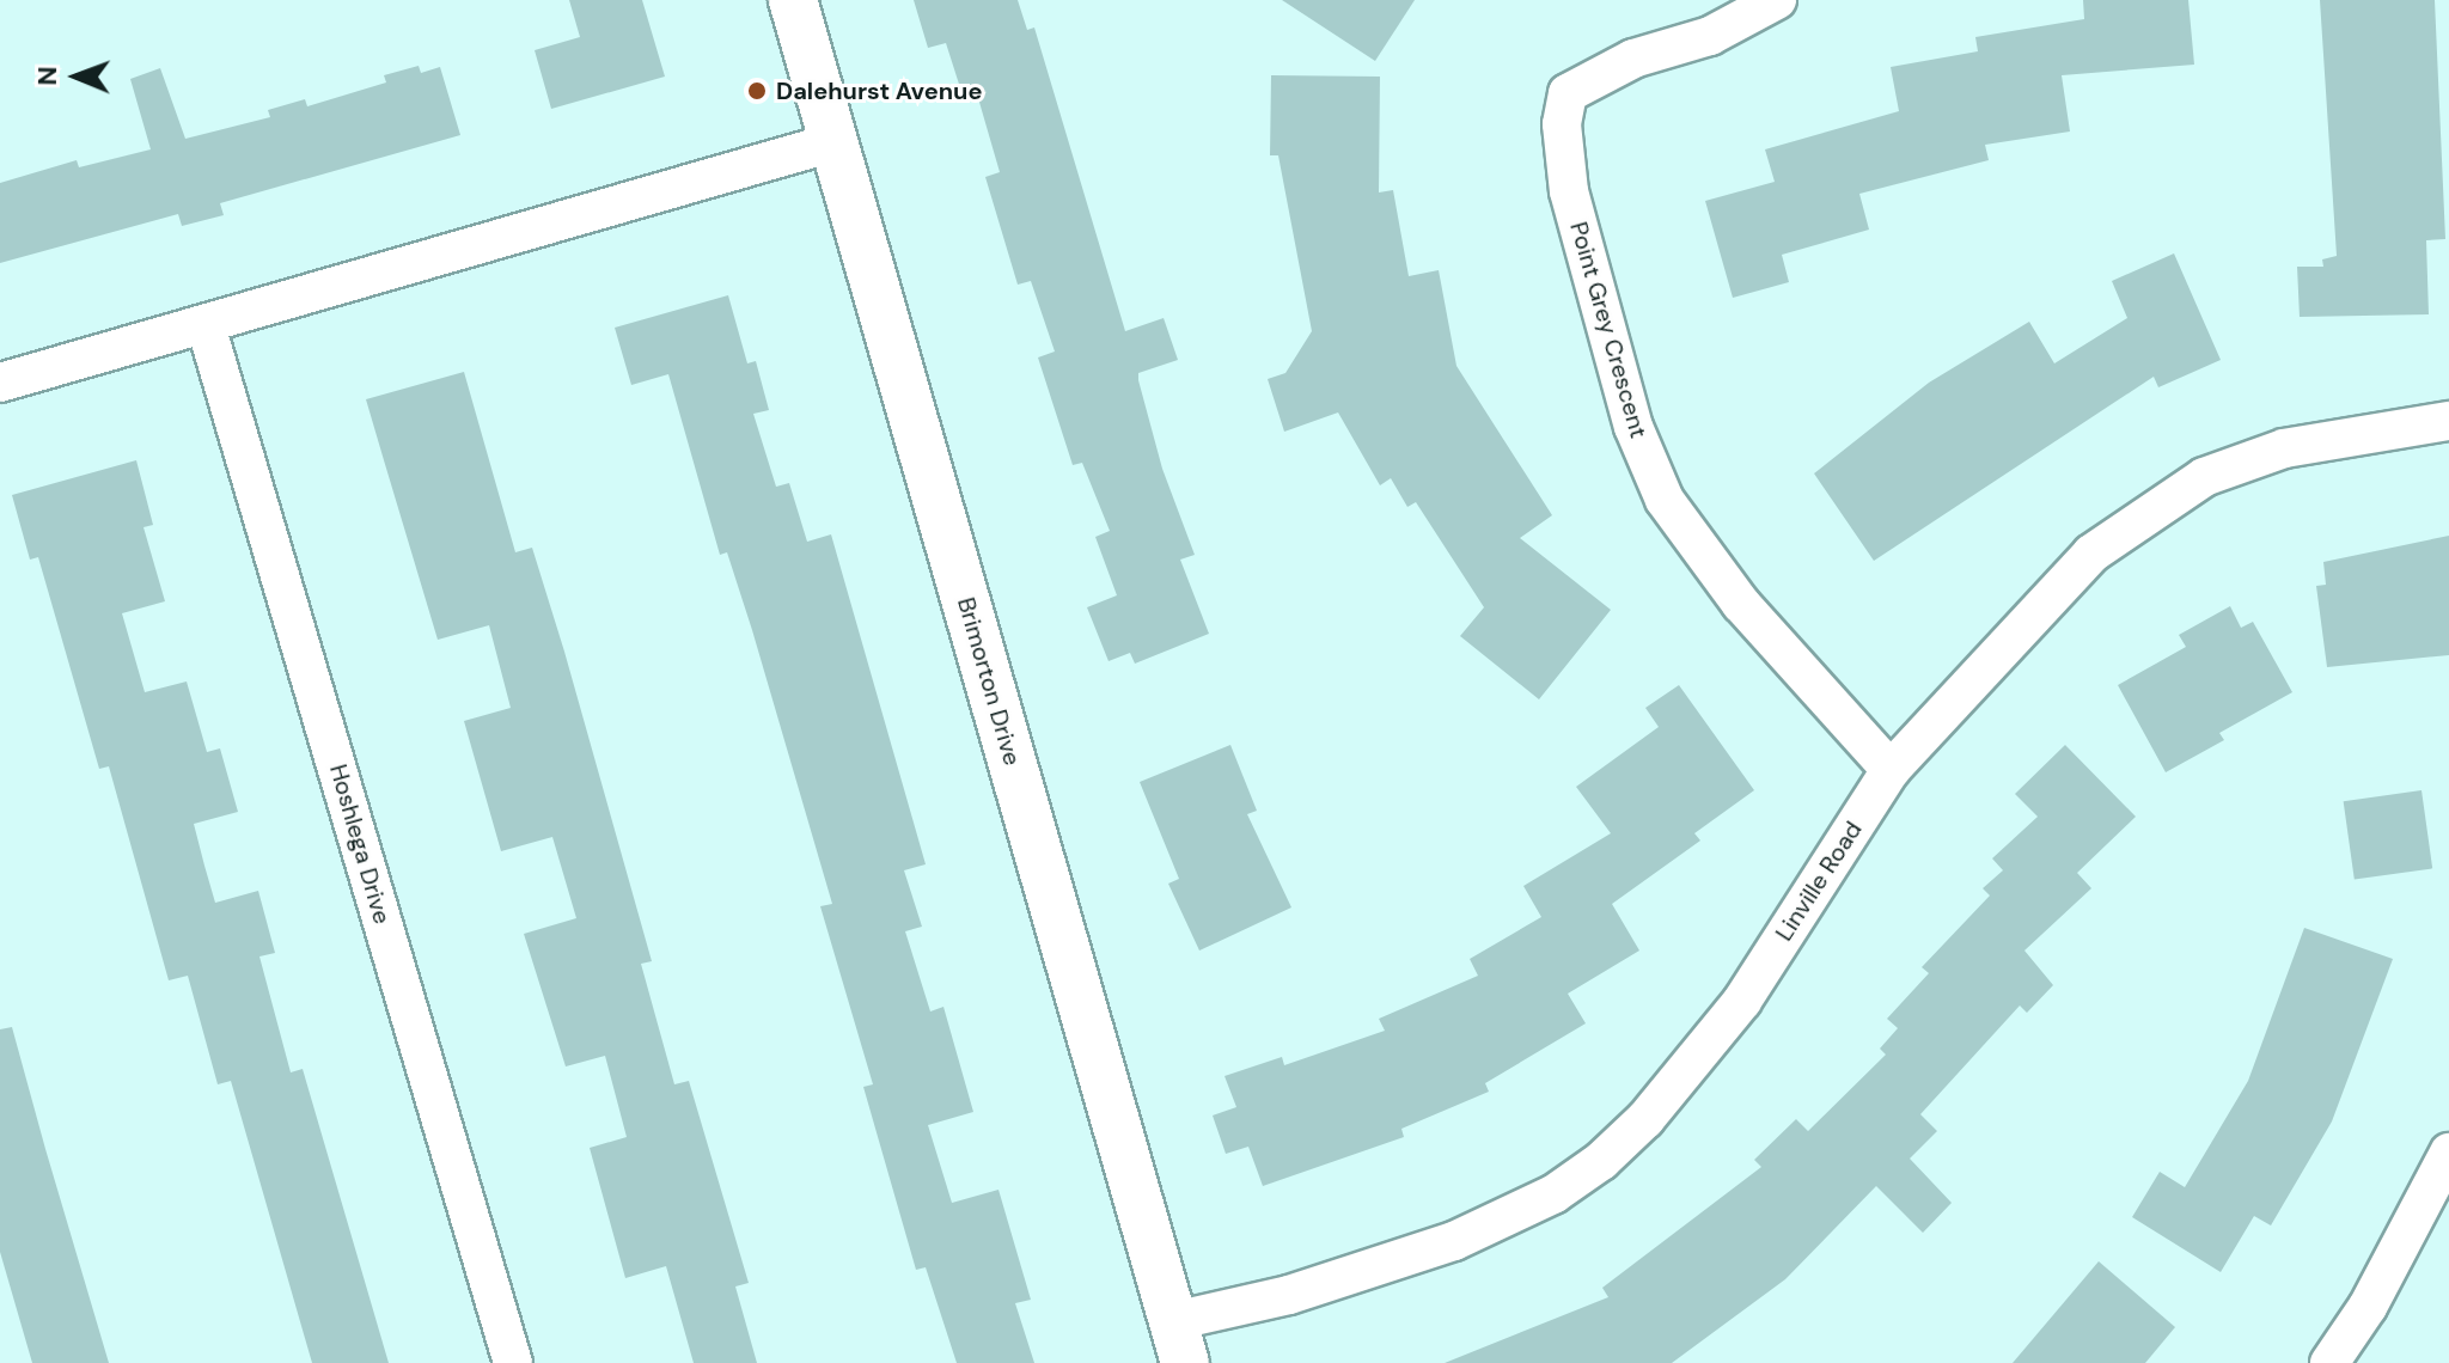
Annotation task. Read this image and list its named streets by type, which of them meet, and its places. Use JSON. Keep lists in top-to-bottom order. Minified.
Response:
{"streets":{"street":["Point Grey Crescent","Brimorton Drive","Hoshlega Drive","Linville Road"]},"crossings":[["Point Grey Crescent","Linville Road"],["Brimorton Drive","Linville Road"]],"places":["Dalehurst Avenue"],"north":"left"}
